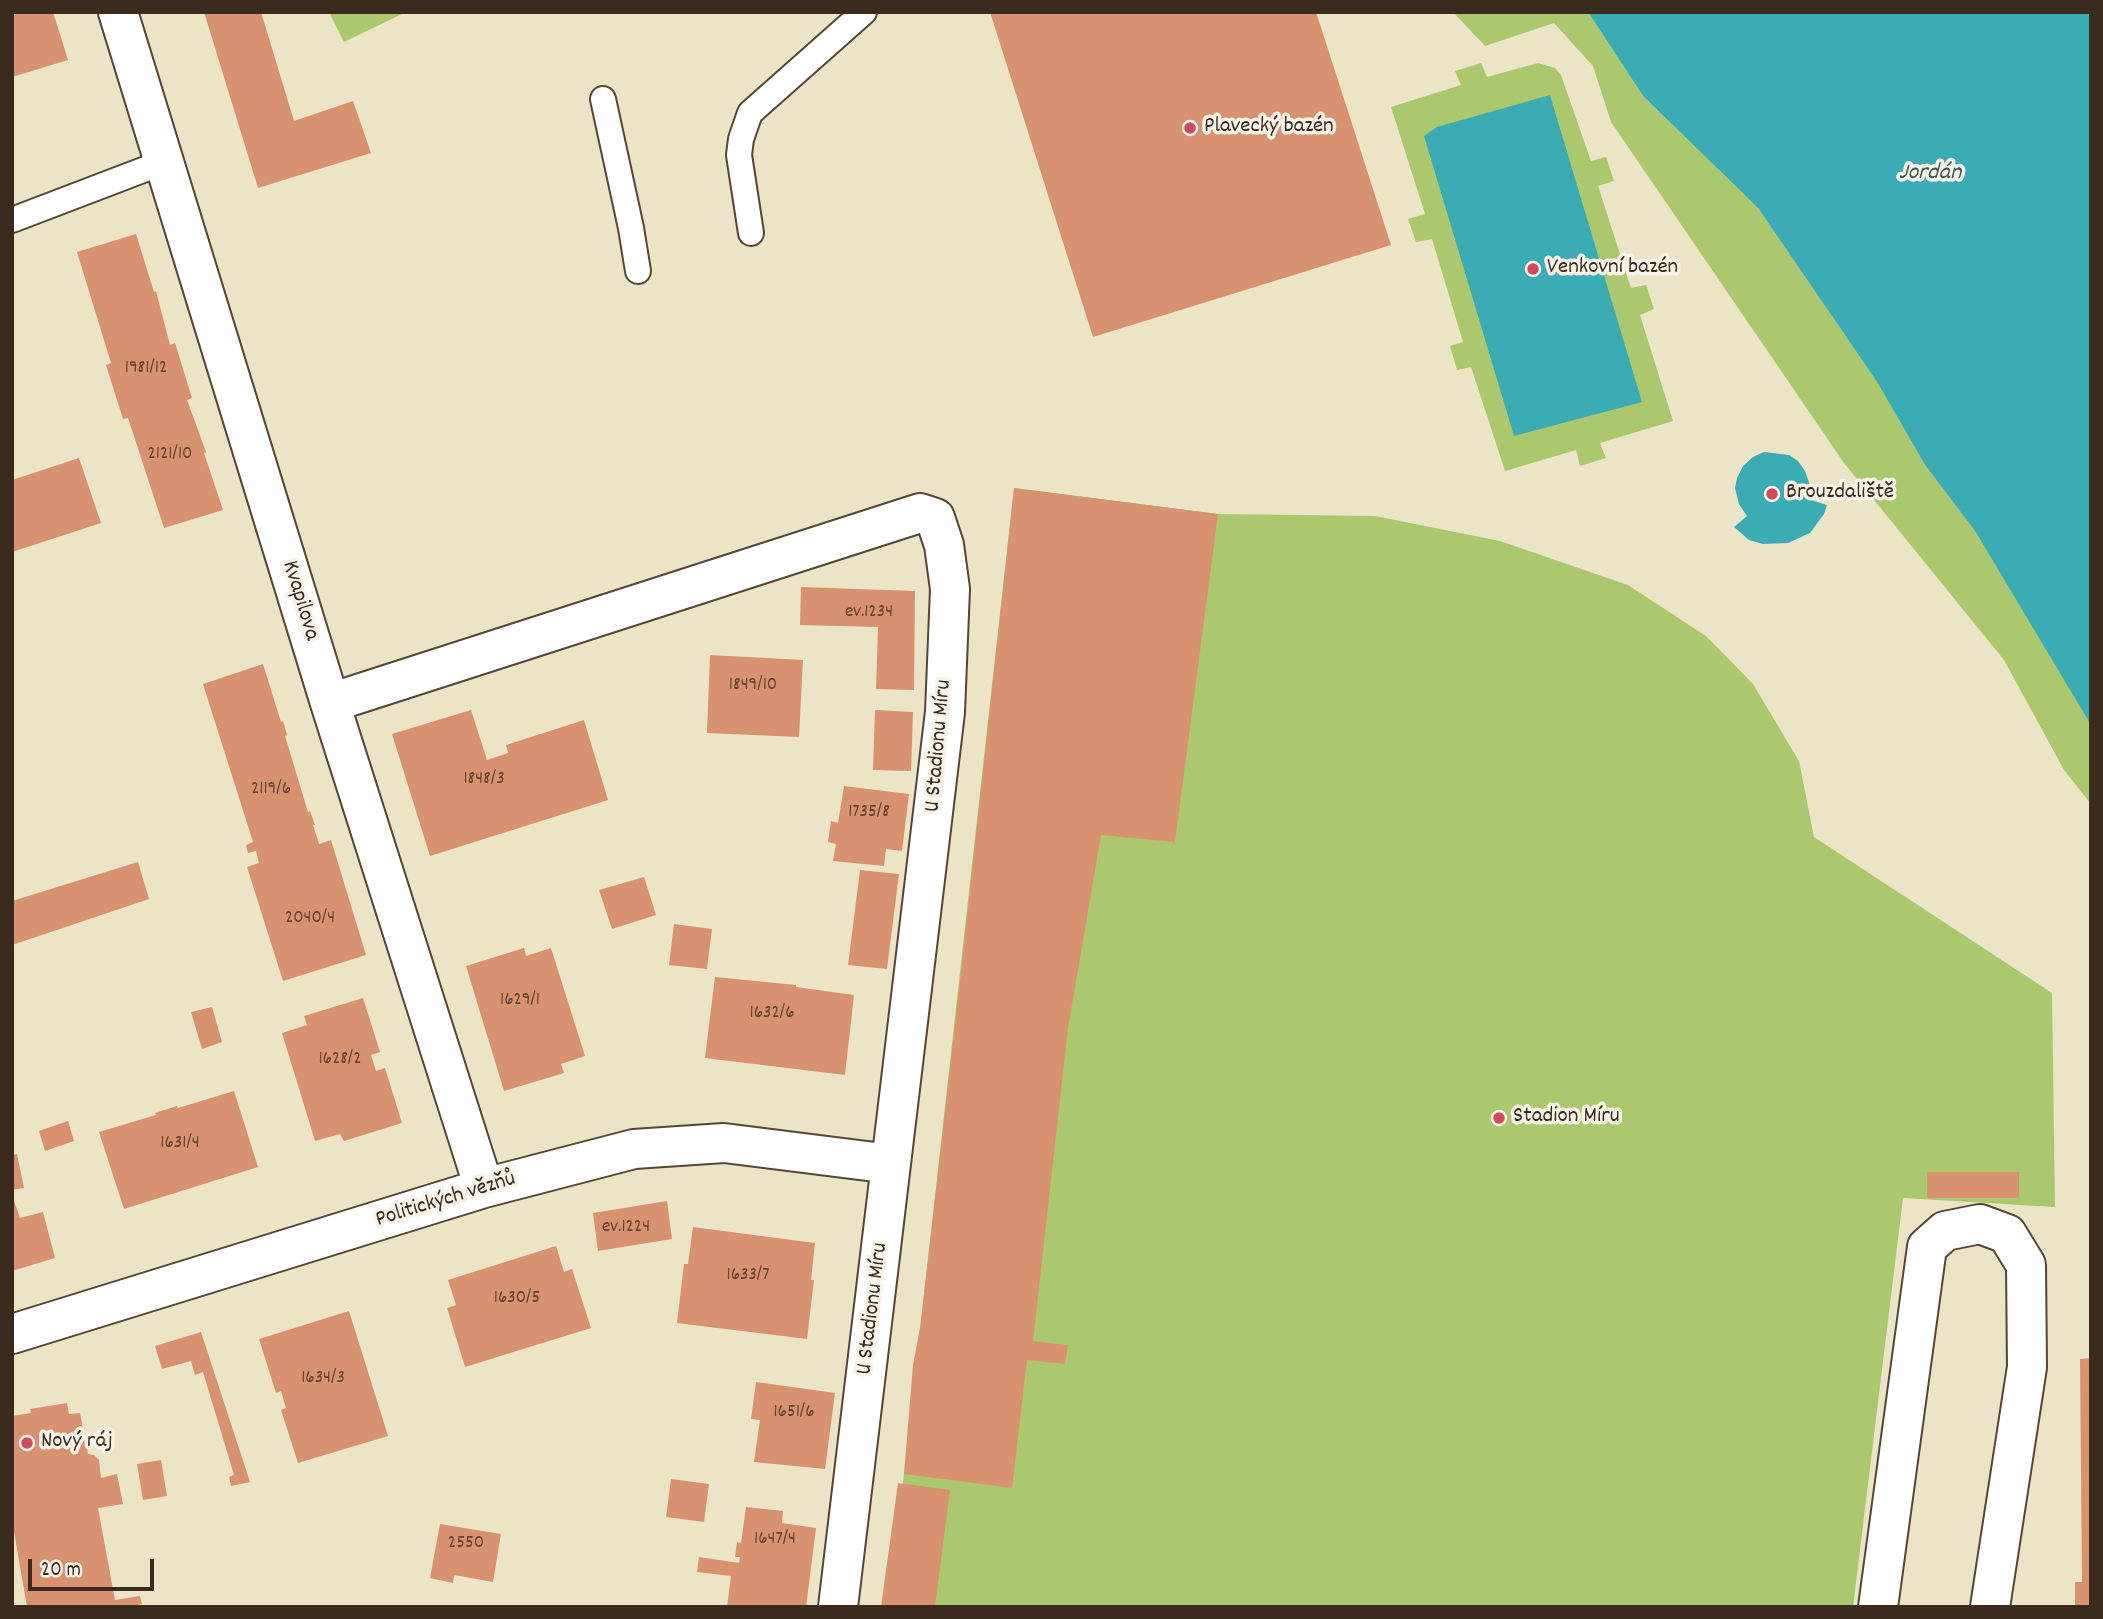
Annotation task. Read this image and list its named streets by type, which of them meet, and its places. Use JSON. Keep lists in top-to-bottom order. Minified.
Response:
{"streets":{"street":["Kvapilova","U Stadionu Míru","Politických vězňů"]},"crossings":[["Kvapilova","U Stadionu Míru"],["Kvapilova","Politických vězňů"],["U Stadionu Míru","Politických vězňů"]],"water":["Jordán"],"places":["Plavecký bazén","Venkovní bazén","Brouzdaliště","Stadion Míru","Nový ráj"],"house_numbers":["1981/12","2121/10","ev.1234","1849/10","1848/3","2119/6","1735/8","2040/4","1629/1","1632/6","1628/2","1631/4","ev.1224","1633/7","1630/5","1634/3","1651/6","1647/4","2550"],"scale_bar":"20 m"}
